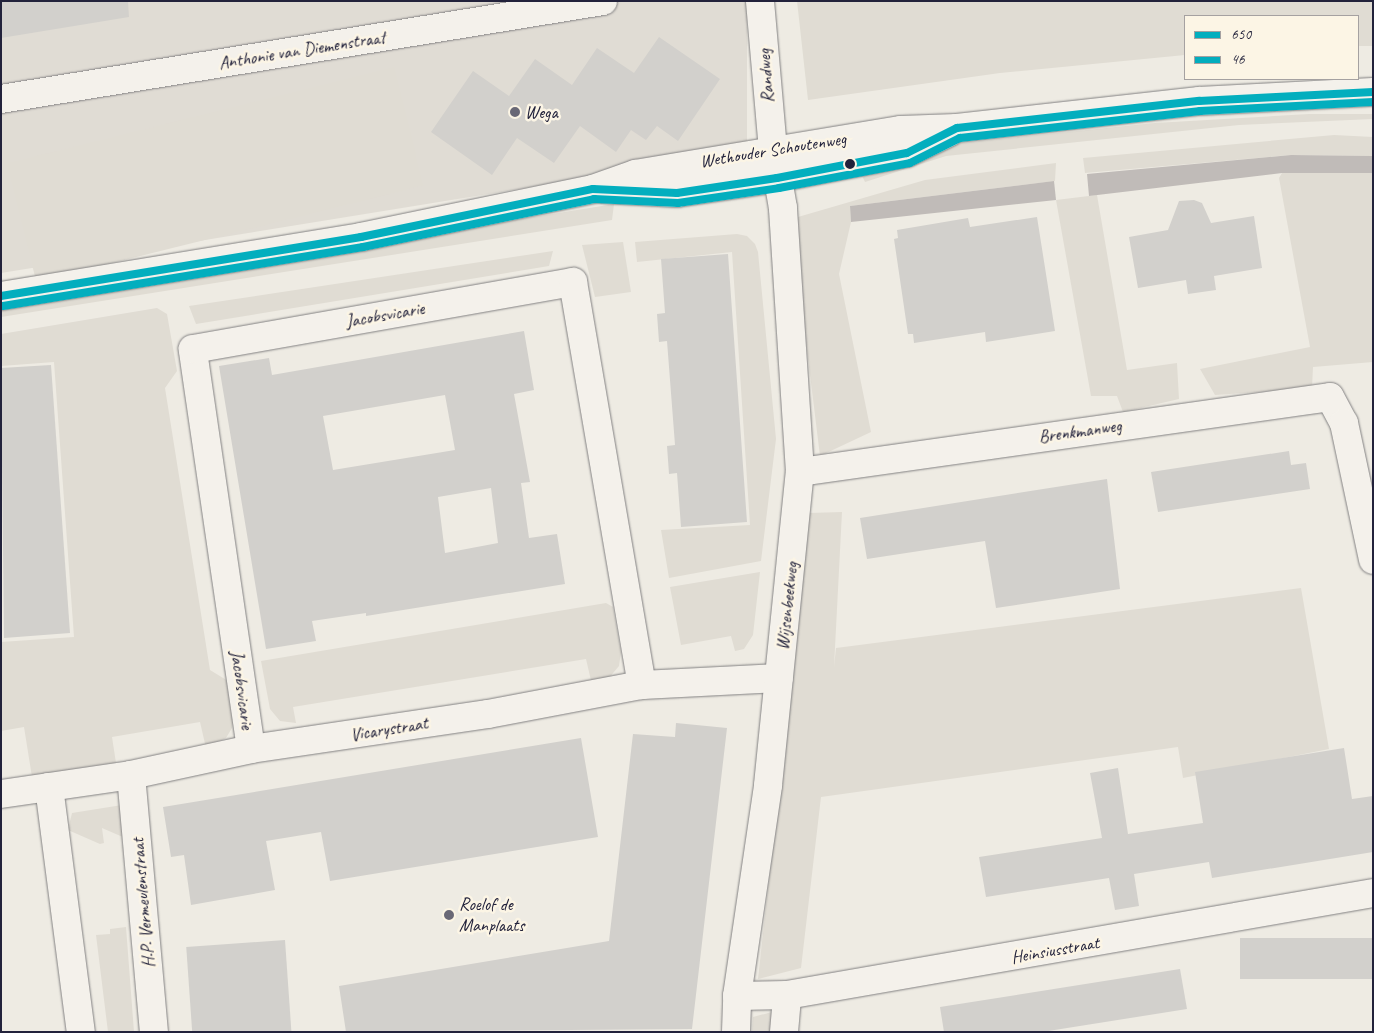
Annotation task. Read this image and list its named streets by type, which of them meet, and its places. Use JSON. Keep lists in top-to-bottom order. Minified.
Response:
{"streets":{"street":["Anthonie van Diemenstraat","Randweg","Wethouder Schoutenweg","Jacobsvicarie","Brenkmanweg","Wijsenbeekweg","Vicarystraat","H.P. Vermeulenstraat","Heinsiusstraat"]},"crossings":[["Randweg","Wethouder Schoutenweg"],["Randweg","Wijsenbeekweg"],["Wethouder Schoutenweg","Wijsenbeekweg"],["Jacobsvicarie","Vicarystraat"],["Brenkmanweg","Wijsenbeekweg"],["Wijsenbeekweg","Vicarystraat"],["Wijsenbeekweg","Heinsiusstraat"],["Vicarystraat","H.P. Vermeulenstraat"]],"places":["Wega","Roelof de Manplaats"],"lines":["transit line 650","transit line 46"],"legend":["650","46"]}
